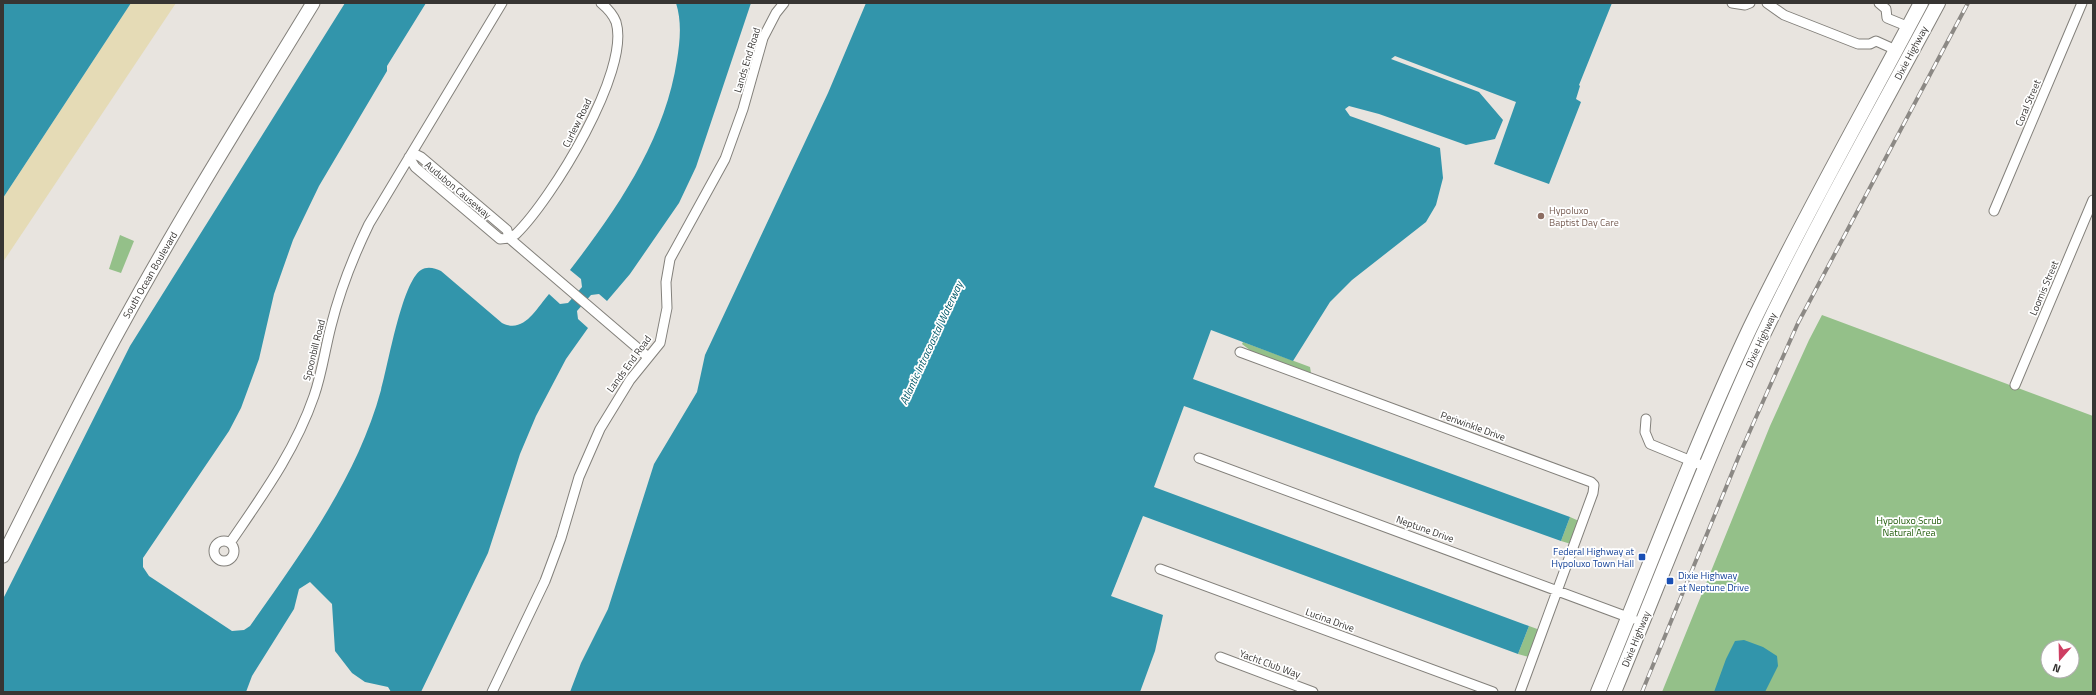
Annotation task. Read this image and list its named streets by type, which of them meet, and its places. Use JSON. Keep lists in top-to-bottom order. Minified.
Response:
{"streets":{"main road":["Dixie Highway","South Ocean Boulevard"],"street":["Lands End Road","Coral Street","Curlew Road","Audubon Causeway","Loomis Street","Spoonbill Road","Periwinkle Drive","Neptune Drive","Lucina Drive","Yacht Club Way"]},"crossings":[["Dixie Highway","Neptune Drive"],["Lands End Road","Audubon Causeway"],["Curlew Road","Audubon Causeway"],["Audubon Causeway","Spoonbill Road"],["Periwinkle Drive","Neptune Drive"]],"water":["Atlantic Intracoastal Waterway"],"parks":["Hypoluxo Scrub Natural Area"],"places":{"other":["Hypoluxo Baptist Day Care"],"transit":["Federal Highway at Hypoluxo Town Hall","Dixie Highway at Neptune Drive"]},"north":"bottom"}
